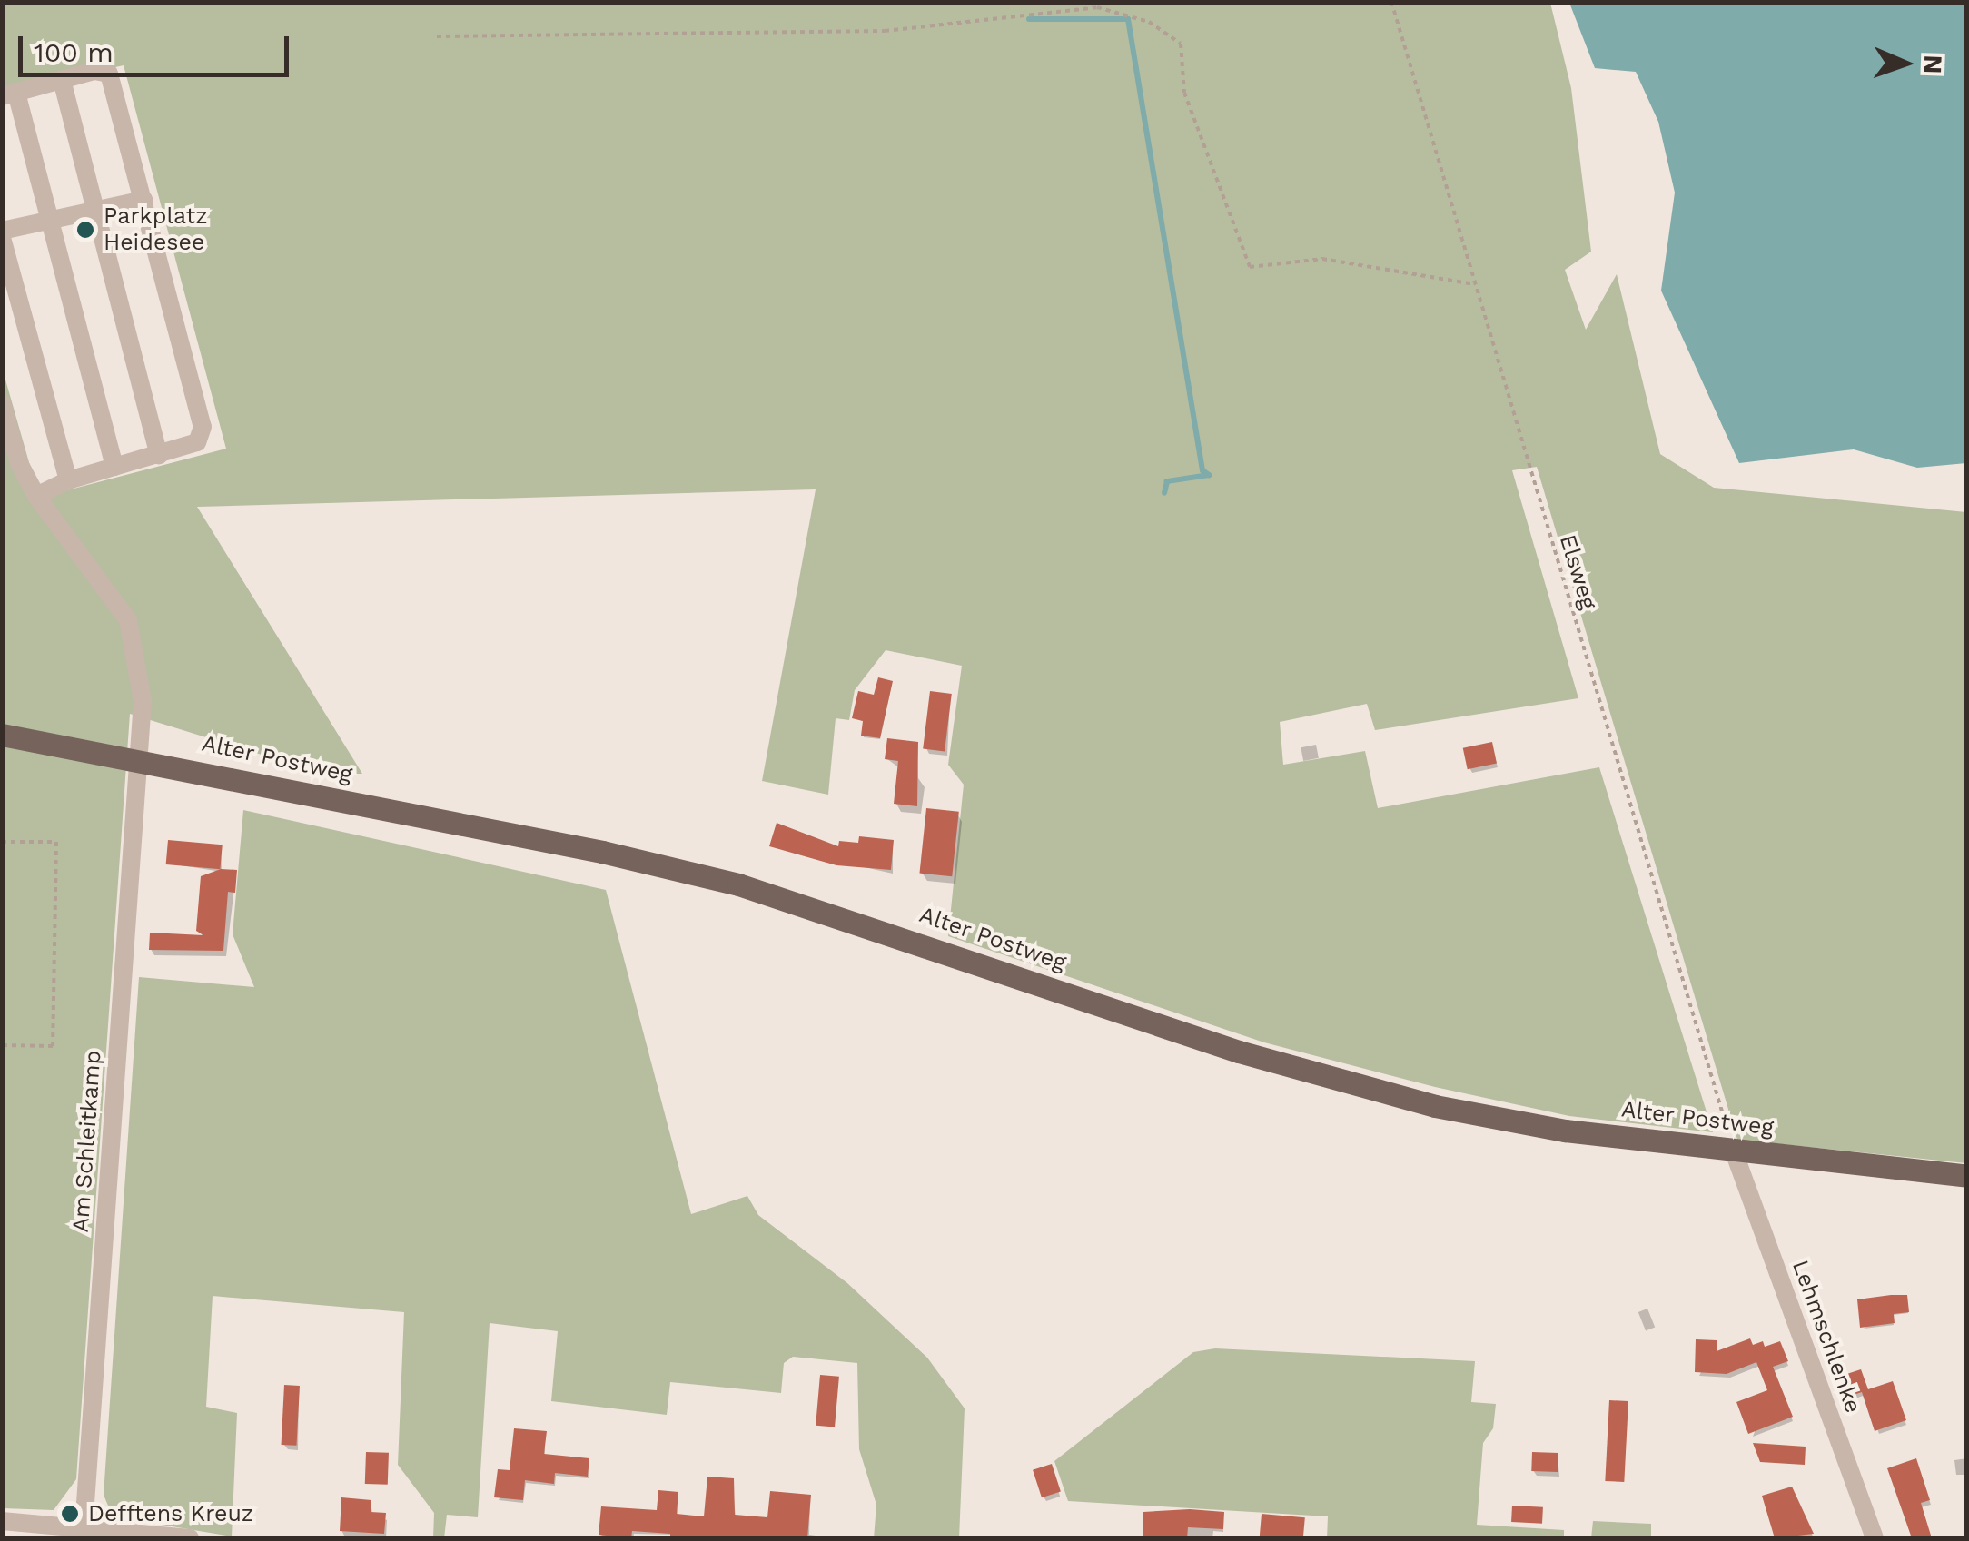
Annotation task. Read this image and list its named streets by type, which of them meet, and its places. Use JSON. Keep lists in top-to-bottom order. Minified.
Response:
{"streets":{"main road":["Alter Postweg"],"street":["Am Schleitkamp","Lehmschlenke"],"path":["Elsweg"]},"crossings":[["Elsweg","Alter Postweg"],["Elsweg","Lehmschlenke"],["Alter Postweg","Am Schleitkamp"],["Alter Postweg","Lehmschlenke"]],"places":["Parkplatz Heidesee","Defftens Kreuz"],"scale_bar":"100 m","north":"right"}
